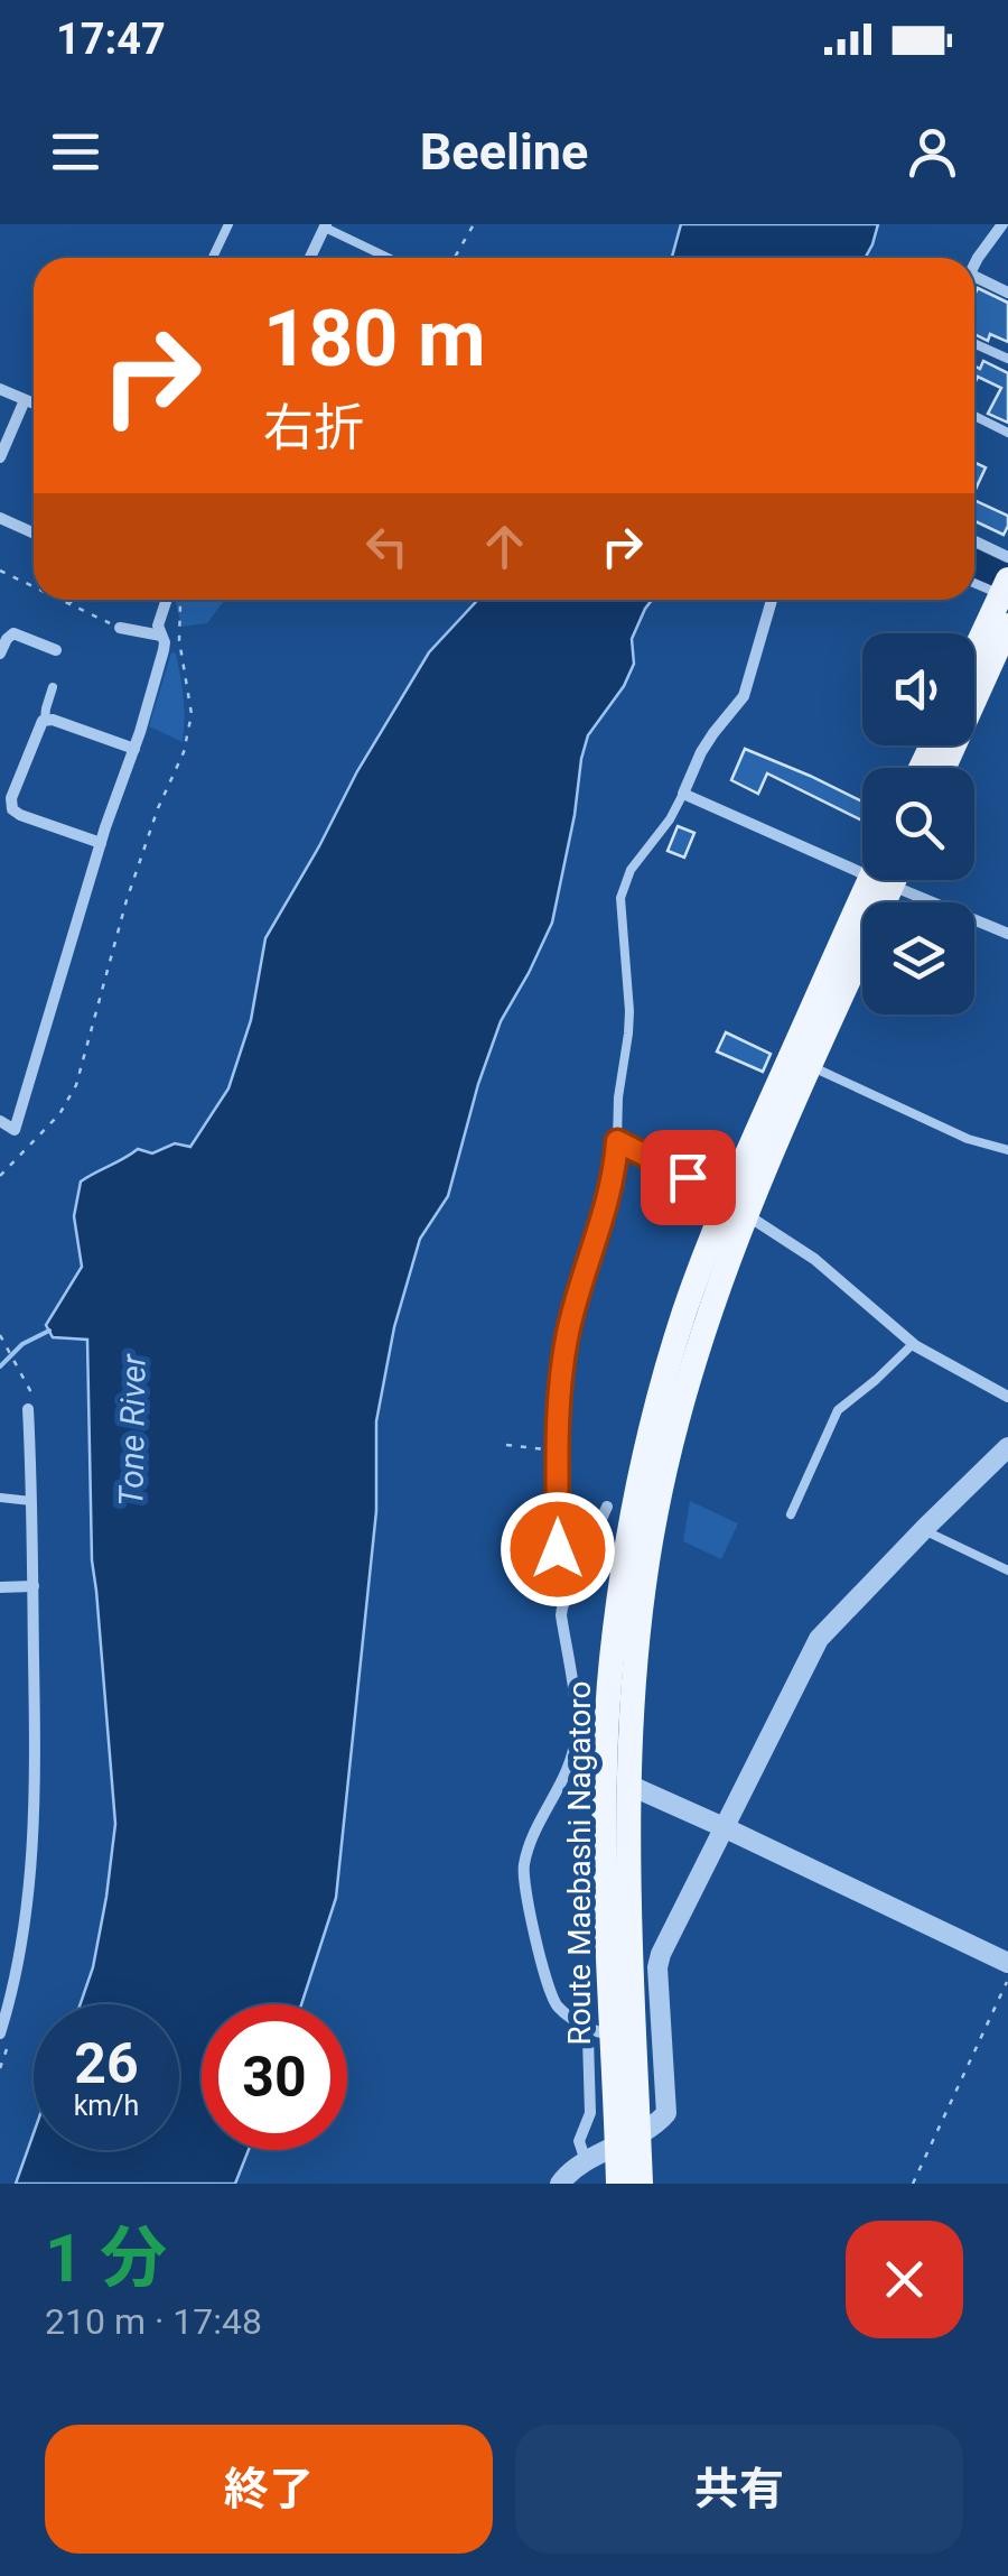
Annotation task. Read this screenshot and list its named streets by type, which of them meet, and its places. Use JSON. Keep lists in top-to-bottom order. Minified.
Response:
{"streets":{"main road":["Route Maebashi Nagatoro"]},"water":["Tone River"],"page":{"status":"17:47","header":"Beeline","turn":["180 m","右折"],"speed":"26 km/h","limit":"30","heading":["1 分","210 m · 17:48"],"buttons":["終了","共有"]}}
